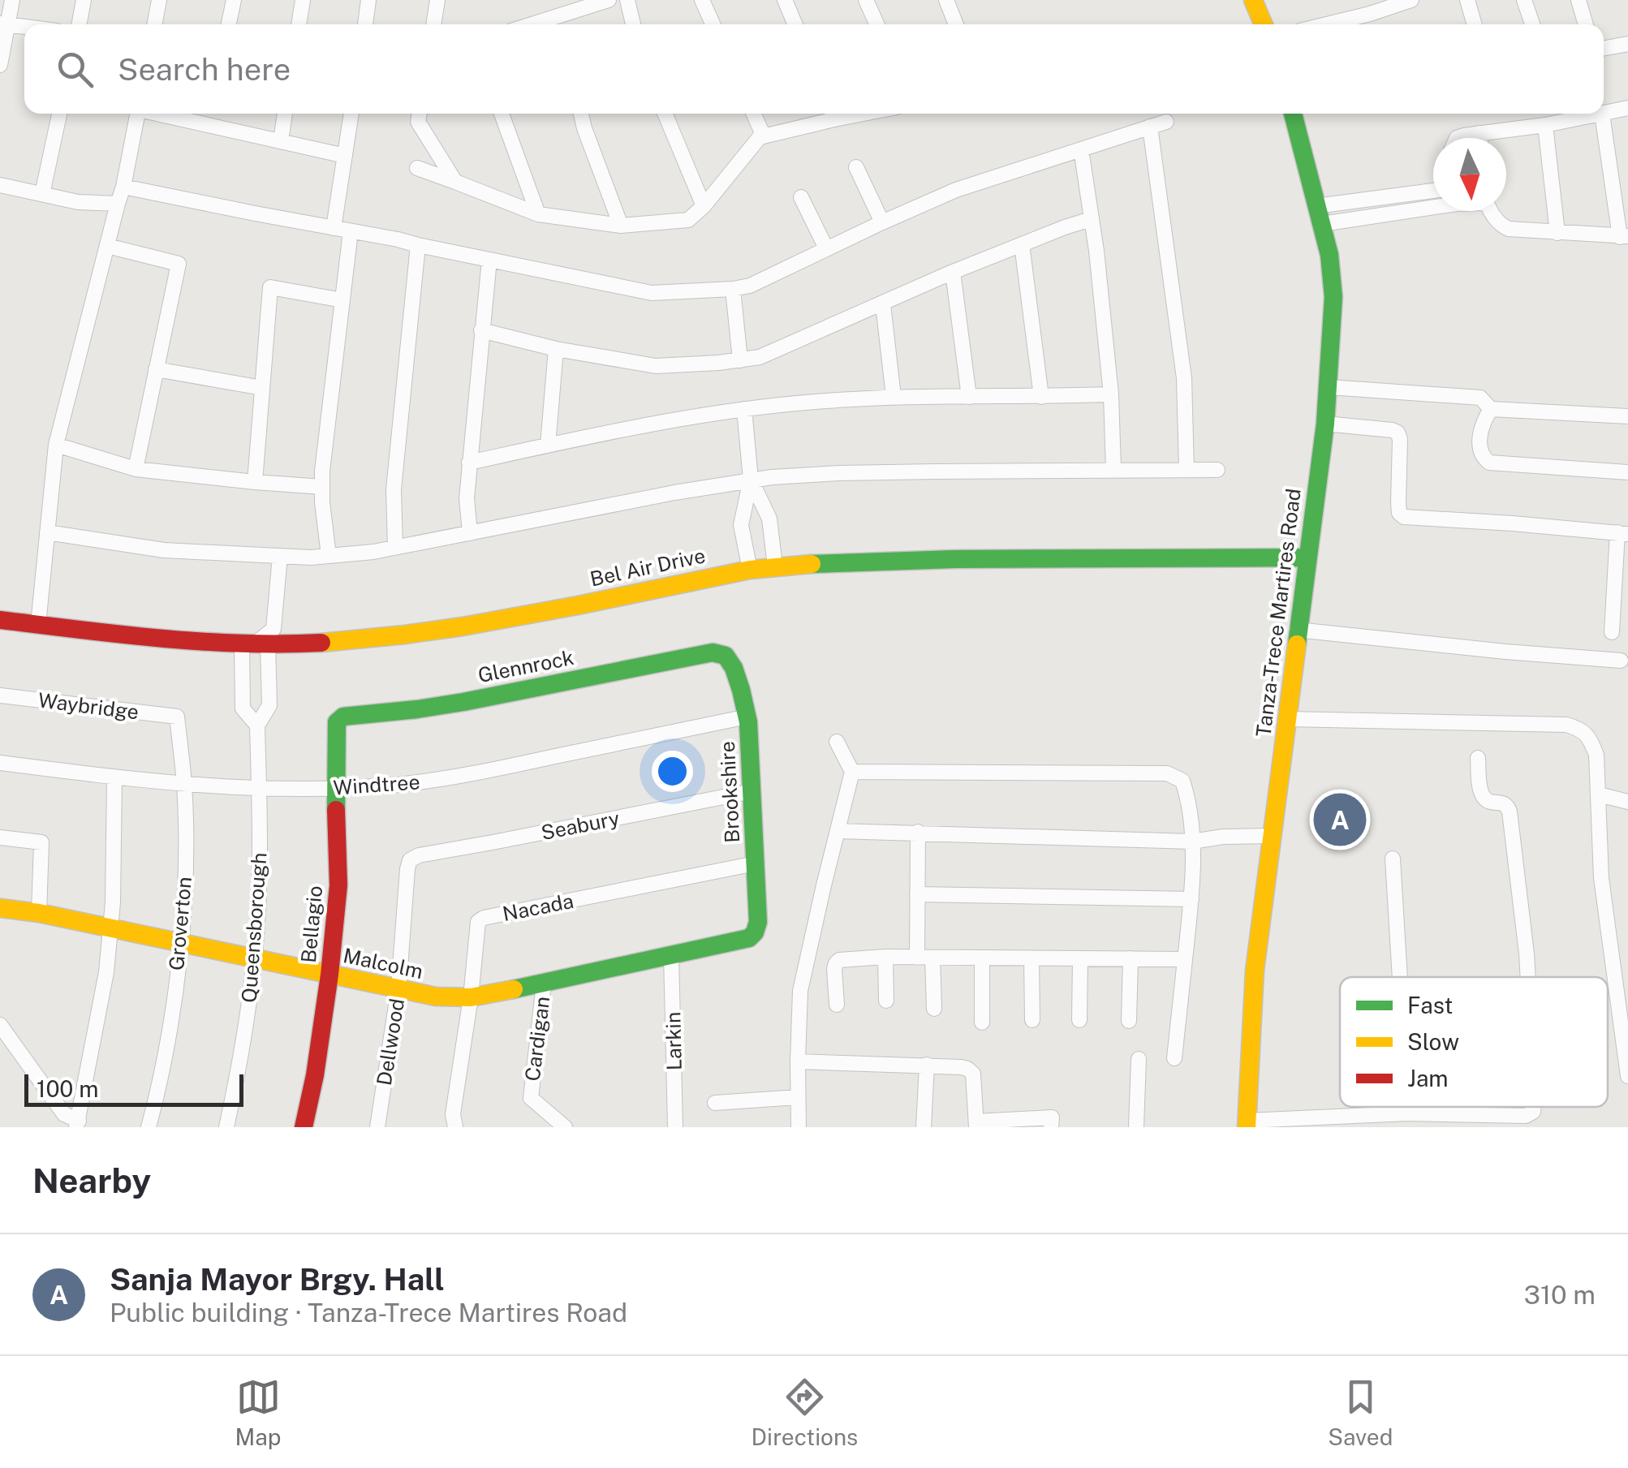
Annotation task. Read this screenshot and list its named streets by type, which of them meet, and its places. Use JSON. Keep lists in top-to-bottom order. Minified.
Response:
{"streets":{"street":["Bel Air Drive","Tanza-Trece Martires Road","Glennrock","Waybridge","Windtree","Brookshire","Seabury","Nacada","Groverton","Bellagio","Queensborough","Malcolm","Cardigan","Larkin","Dellwood"]},"crossings":[["Bel Air Drive","Tanza-Trece Martires Road"],["Glennrock","Brookshire"],["Glennrock","Bellagio"],["Waybridge","Groverton"],["Windtree","Brookshire"],["Windtree","Groverton"],["Windtree","Bellagio"],["Windtree","Queensborough"],["Brookshire","Seabury"],["Brookshire","Nacada"],["Brookshire","Malcolm"],["Seabury","Dellwood"],["Nacada","Malcolm"],["Groverton","Malcolm"],["Bellagio","Malcolm"],["Queensborough","Malcolm"],["Malcolm","Cardigan"],["Malcolm","Larkin"],["Malcolm","Dellwood"]],"legend":["Fast","Slow","Jam"],"scale_bar":"100 m","north":"bottom","page":{"search":"Search here","pins":"A","scale":"100 m","heading":"Nearby","list":[{"mark":"A","name":"Sanja Mayor Brgy. Hall","note":"Public building · Tanza-Trece Martires Road","value":"310 m"}],"nav":["Map","Directions","Saved"]}}
